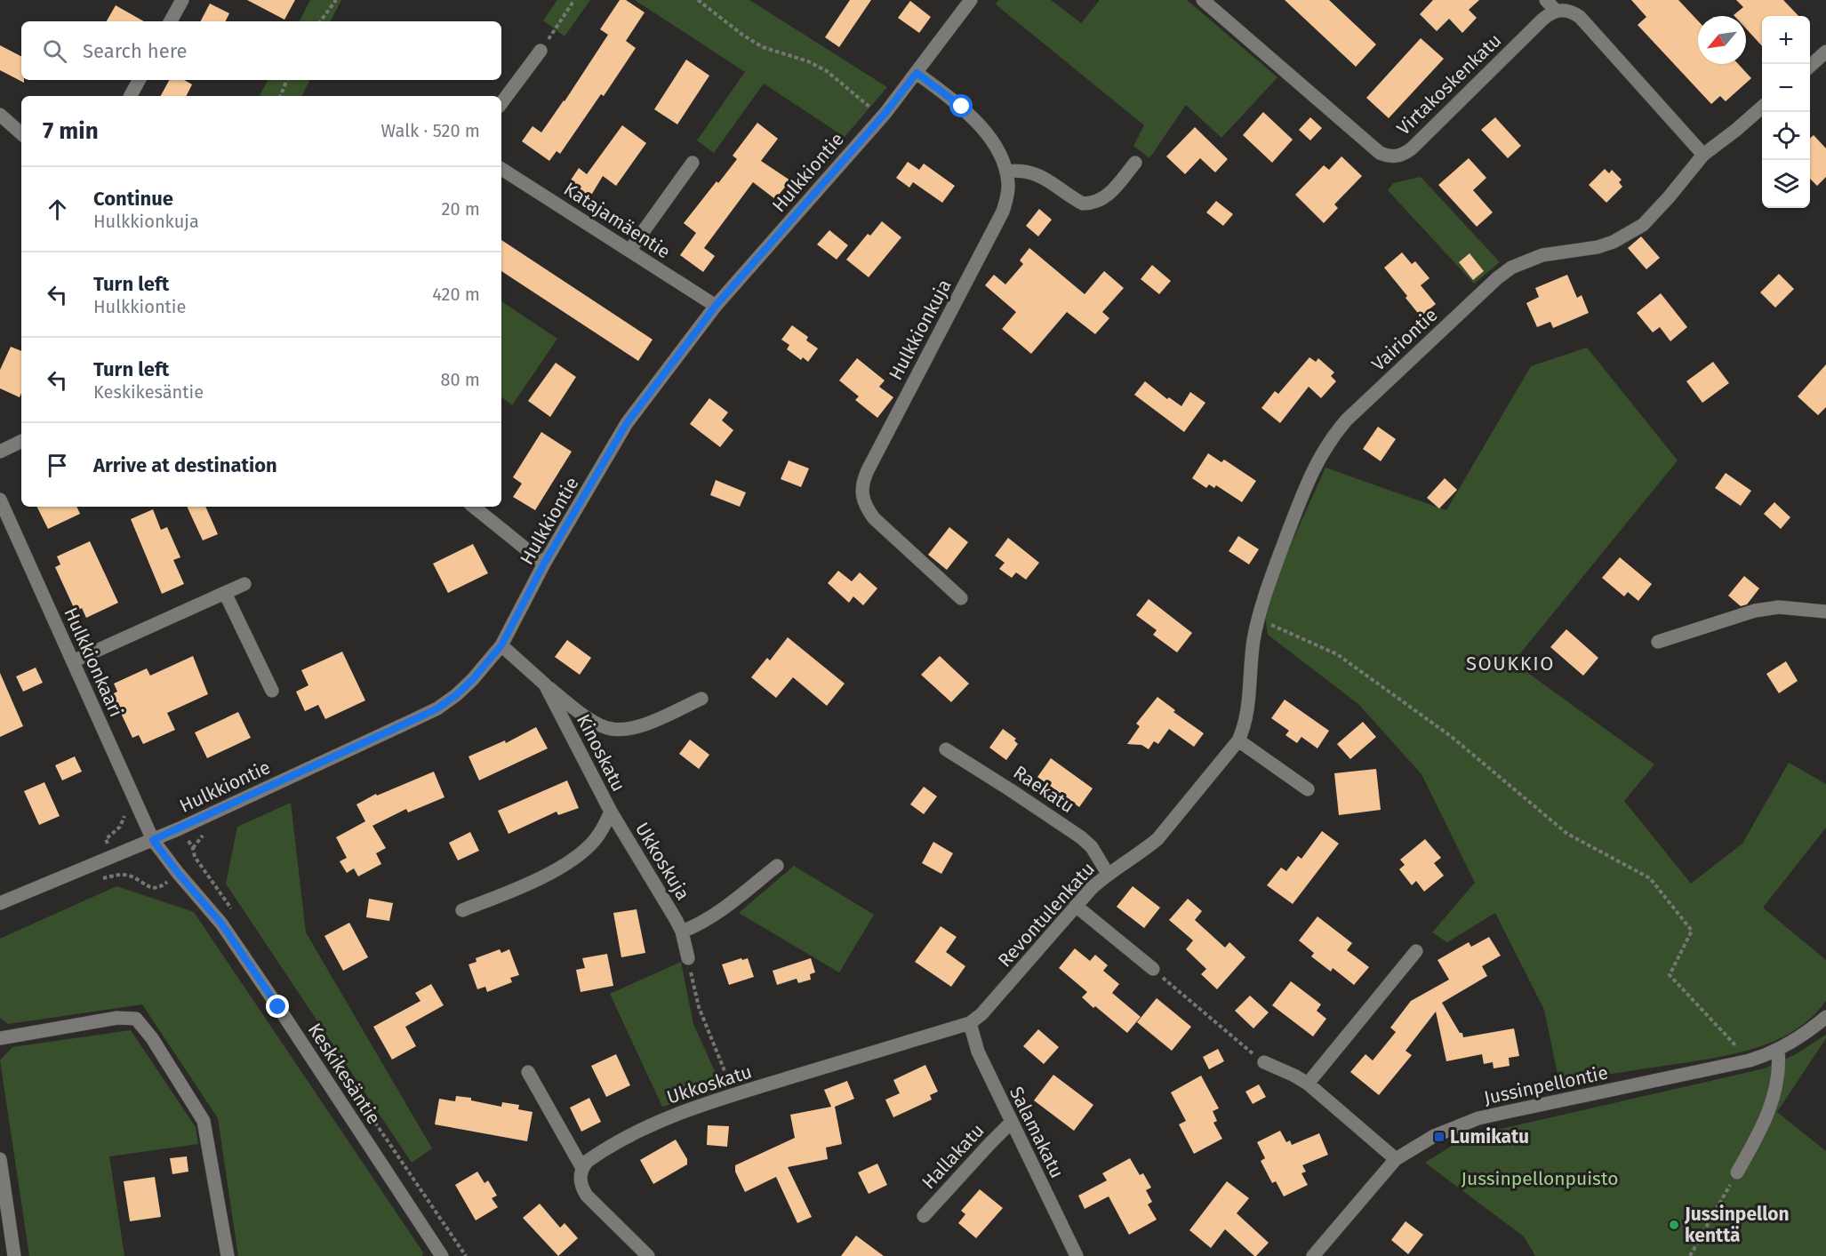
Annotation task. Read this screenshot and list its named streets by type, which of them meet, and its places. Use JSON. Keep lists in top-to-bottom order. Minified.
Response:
{"streets":{"street":["Virtakoskenkatu","Hulkkiontie","Katajamäentie","Hulkkionkuja","Vairiontie","Hulkkionkaari","Kinoskatu","Raekatu","Ukkoskuja","Revontulenkatu","Keskikesäntie","Ukkoskatu","Jussinpellontie","Salamakatu","Hallakatu"]},"crossings":[["Hulkkiontie","Katajamäentie"],["Hulkkiontie","Hulkkionkuja"],["Hulkkiontie","Hulkkionkaari"],["Hulkkiontie","Kinoskatu"],["Hulkkiontie","Keskikesäntie"],["Vairiontie","Revontulenkatu"],["Hulkkionkaari","Keskikesäntie"],["Kinoskatu","Ukkoskuja"],["Raekatu","Revontulenkatu"],["Revontulenkatu","Ukkoskatu"],["Revontulenkatu","Salamakatu"],["Ukkoskatu","Salamakatu"],["Salamakatu","Hallakatu"]],"districts":["SOUKKIO"],"parks":["Jussinpellonpuisto"],"places":{"transit":["Lumikatu"],"other":["Jussinpellon kenttä"]},"north":"bottom left","page":{"map_buttons":["+","−"],"search":"Search here","heading":["7 min","Walk · 520 m"],"list":[["Continue","Hulkkionkuja","20 m"],["Turn left","Hulkkiontie","420 m"],["Turn left","Keskikesäntie","80 m"],"Arrive at destination"]}}
